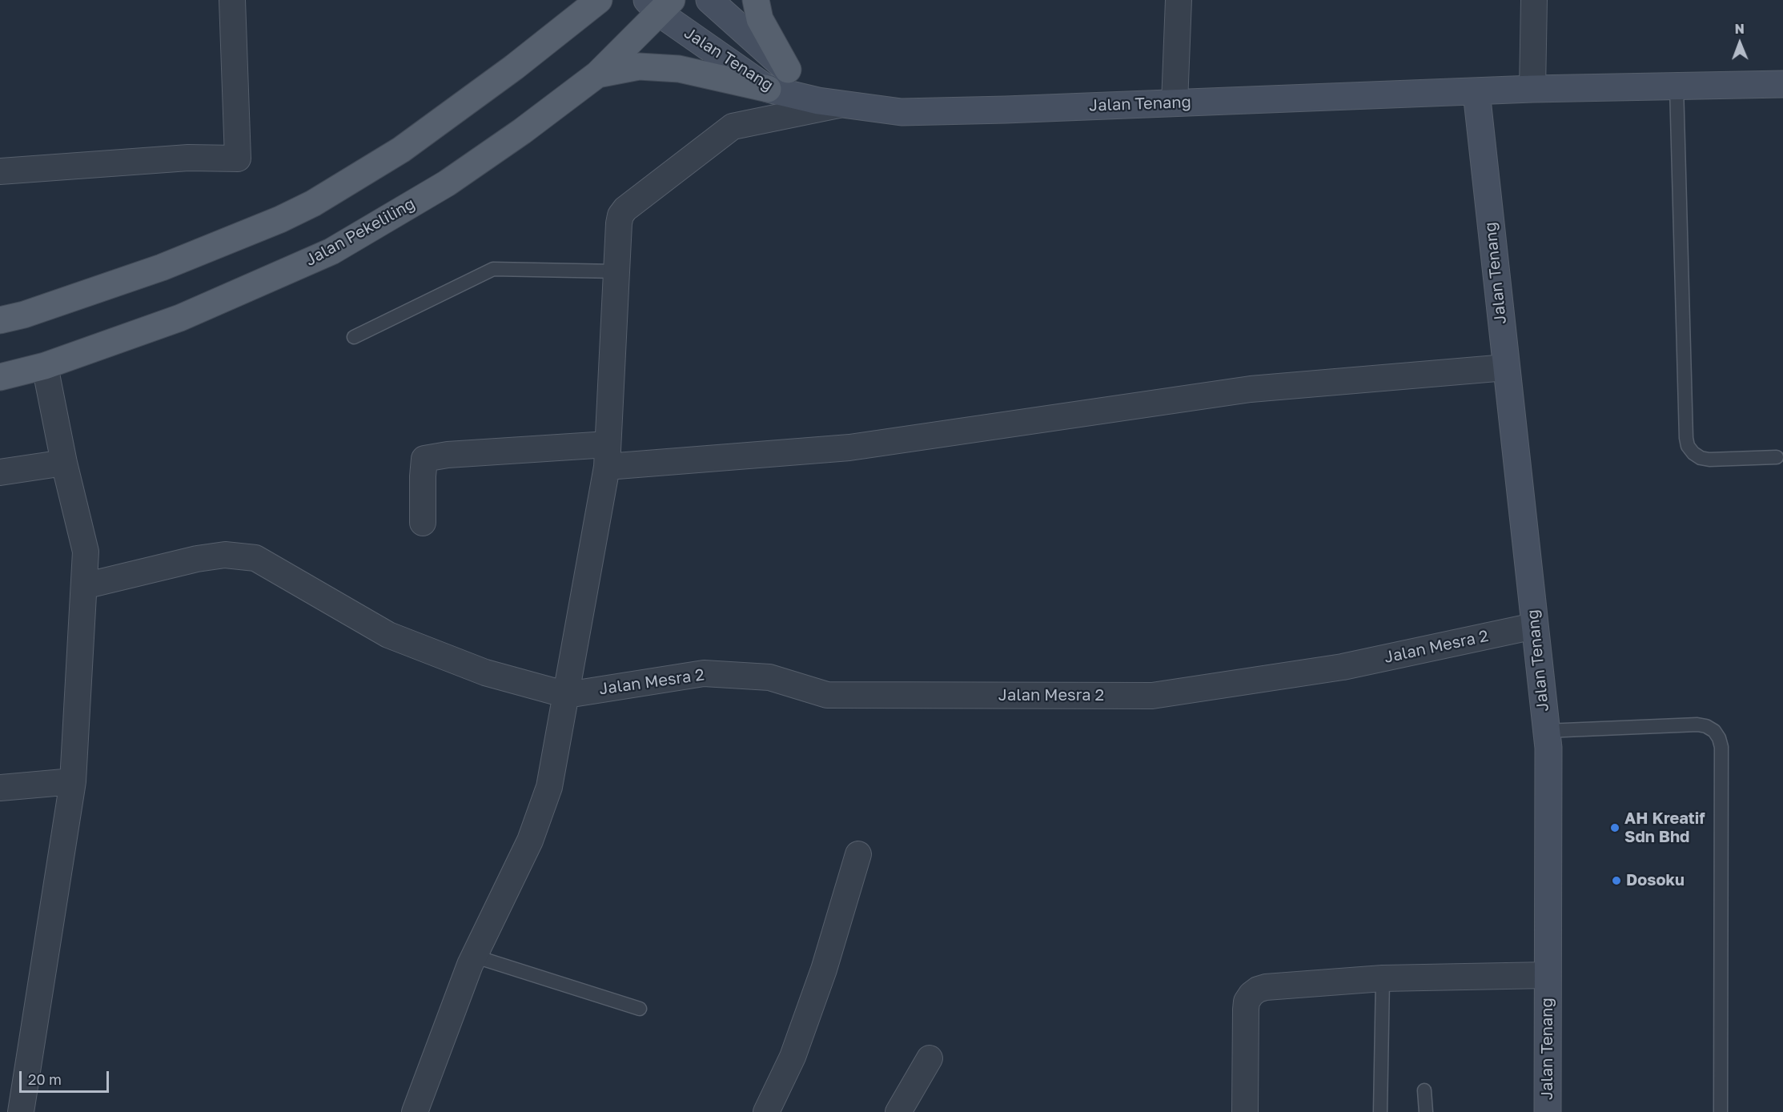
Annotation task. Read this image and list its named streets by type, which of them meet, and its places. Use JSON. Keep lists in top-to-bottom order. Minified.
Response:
{"streets":{"main road":["Jalan Pekeliling"],"street":["Jalan Tenang","Jalan Mesra 2"]},"crossings":[["Jalan Tenang","Jalan Pekeliling"],["Jalan Tenang","Jalan Mesra 2"]],"places":["AH Kreatif Sdn Bhd","Dosoku"],"scale_bar":"20 m","north":"top"}
